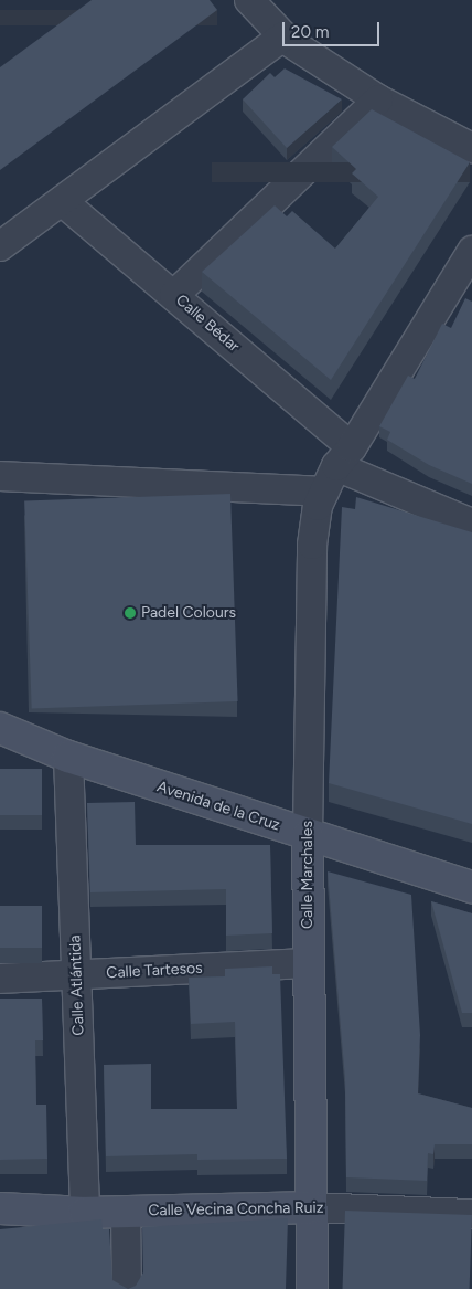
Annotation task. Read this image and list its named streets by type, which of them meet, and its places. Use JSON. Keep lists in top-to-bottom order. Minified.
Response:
{"streets":{"street":["Calle Bédar","Avenida de la Cruz","Calle Marchales","Calle Tartesos","Calle Atlántida","Calle Vecina Concha Ruiz"]},"crossings":[["Calle Bédar","Calle Marchales"],["Avenida de la Cruz","Calle Marchales"],["Avenida de la Cruz","Calle Atlántida"],["Calle Marchales","Calle Tartesos"],["Calle Marchales","Calle Vecina Concha Ruiz"],["Calle Tartesos","Calle Atlántida"],["Calle Atlántida","Calle Vecina Concha Ruiz"]],"places":["Padel Colours"],"scale_bar":"20 m"}
